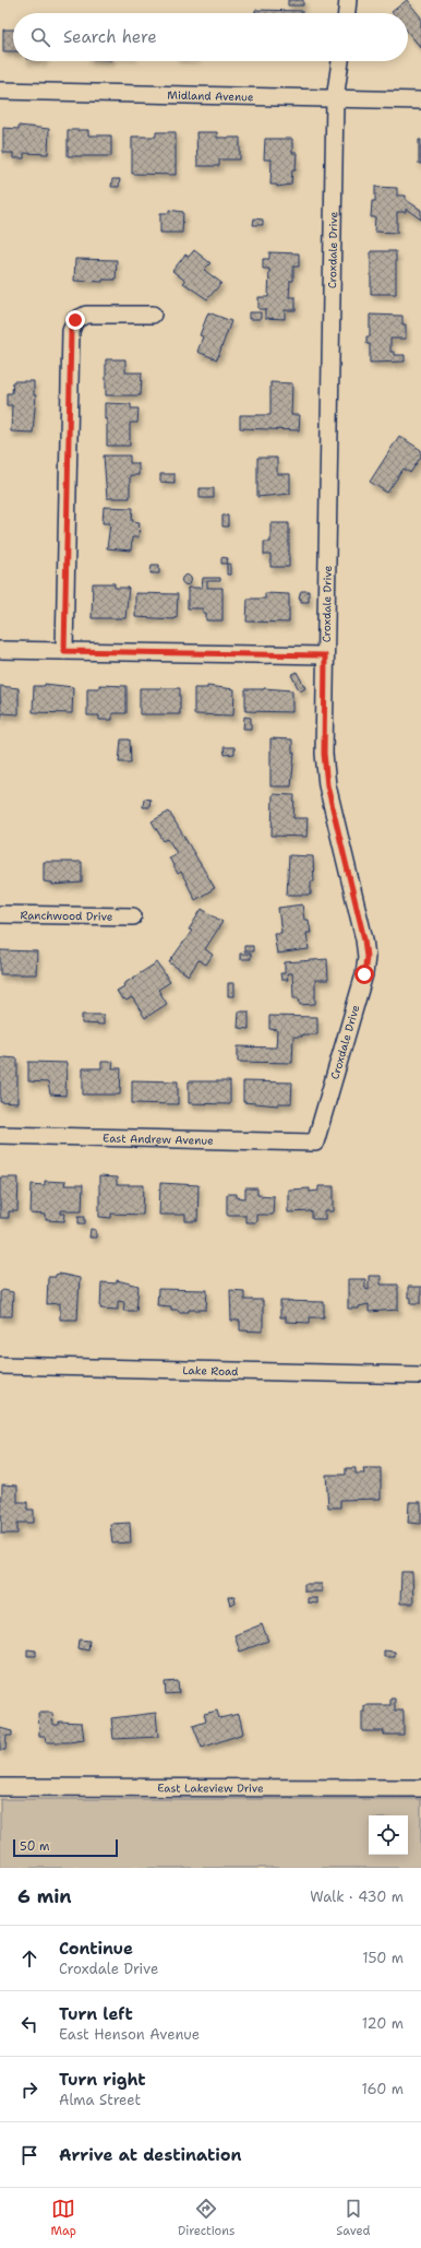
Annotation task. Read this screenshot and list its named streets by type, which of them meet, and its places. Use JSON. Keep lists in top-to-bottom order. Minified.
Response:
{"streets":{"street":["Midland Avenue","Croxdale Drive","Ranchwood Drive","East Andrew Avenue","Lake Road","East Lakeview Drive"]},"crossings":[["Midland Avenue","Croxdale Drive"],["Croxdale Drive","East Andrew Avenue"]],"scale_bar":"50 m","page":{"search":"Search here","scale":"50 m","heading":["6 min","Walk · 430 m"],"list":[["Continue","Croxdale Drive","150 m"],["Turn left","East Henson Avenue","120 m"],["Turn right","Alma Street","160 m"],"Arrive at destination"],"nav":["Map","Directions","Saved"]}}
